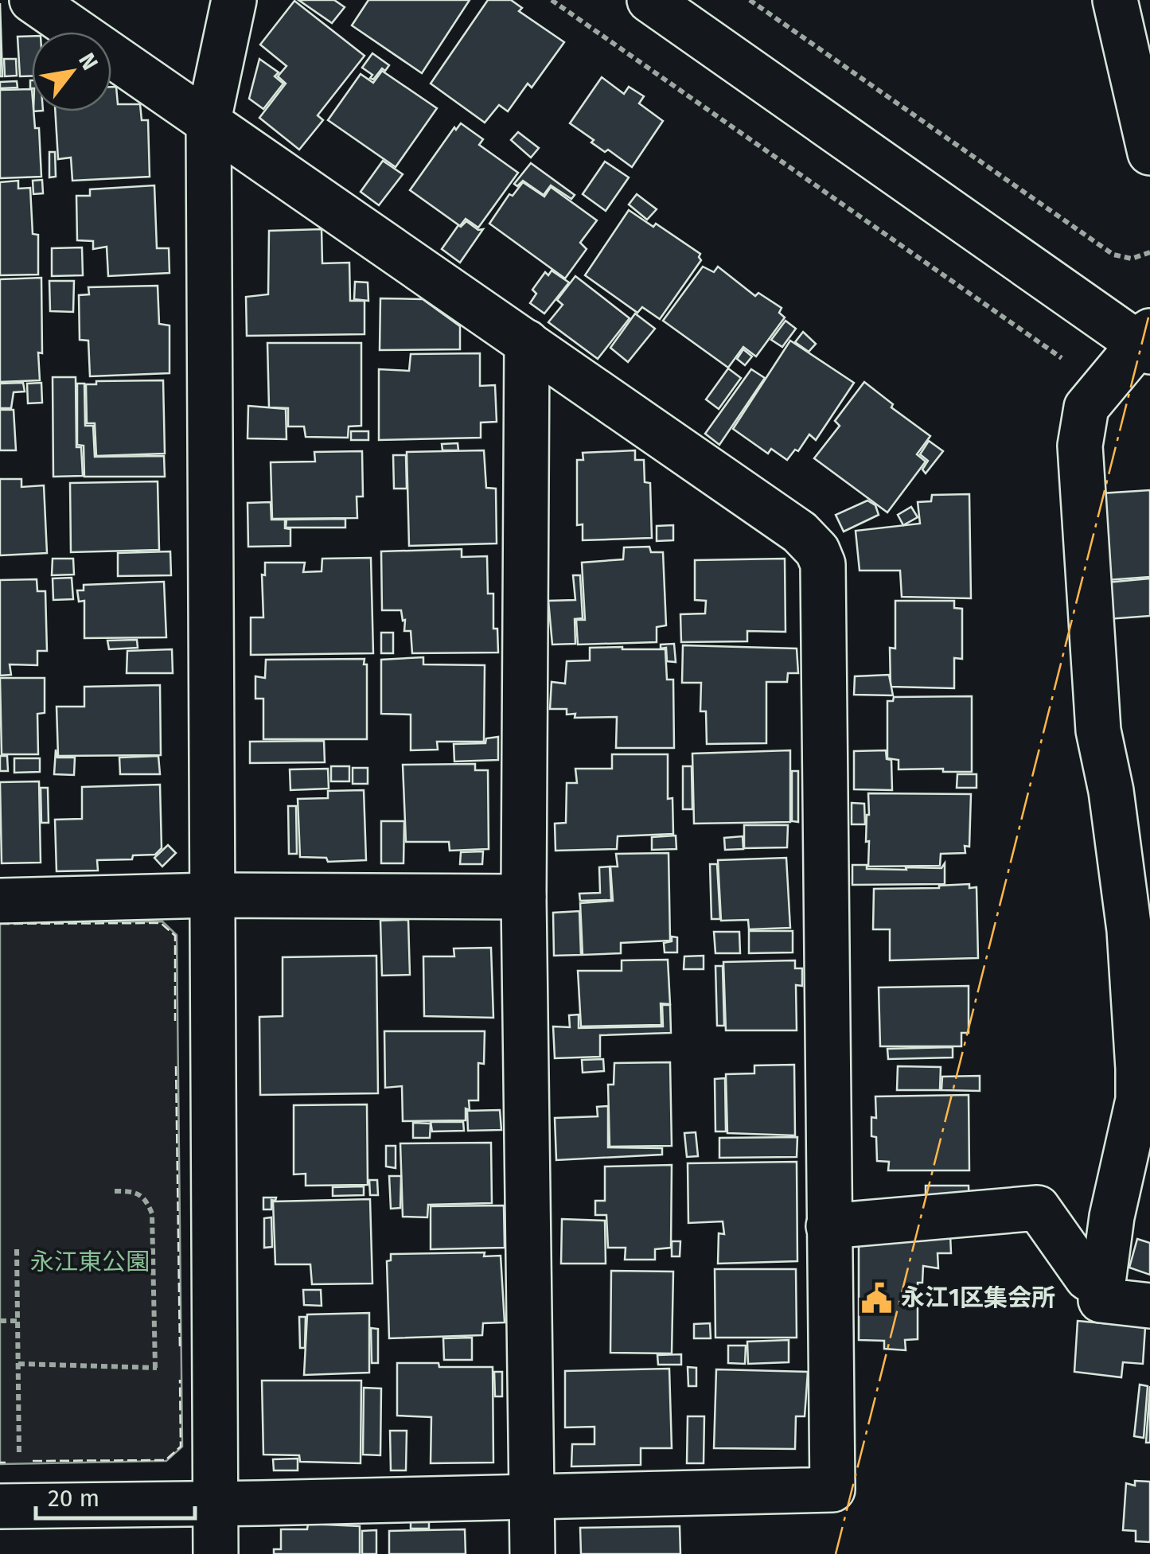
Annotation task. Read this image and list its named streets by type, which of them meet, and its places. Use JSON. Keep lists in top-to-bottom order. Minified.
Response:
{"parks":["永江東公園"],"places":{"public building":["永江1区集会所"]},"scale_bar":"20 m","north":"top right"}
